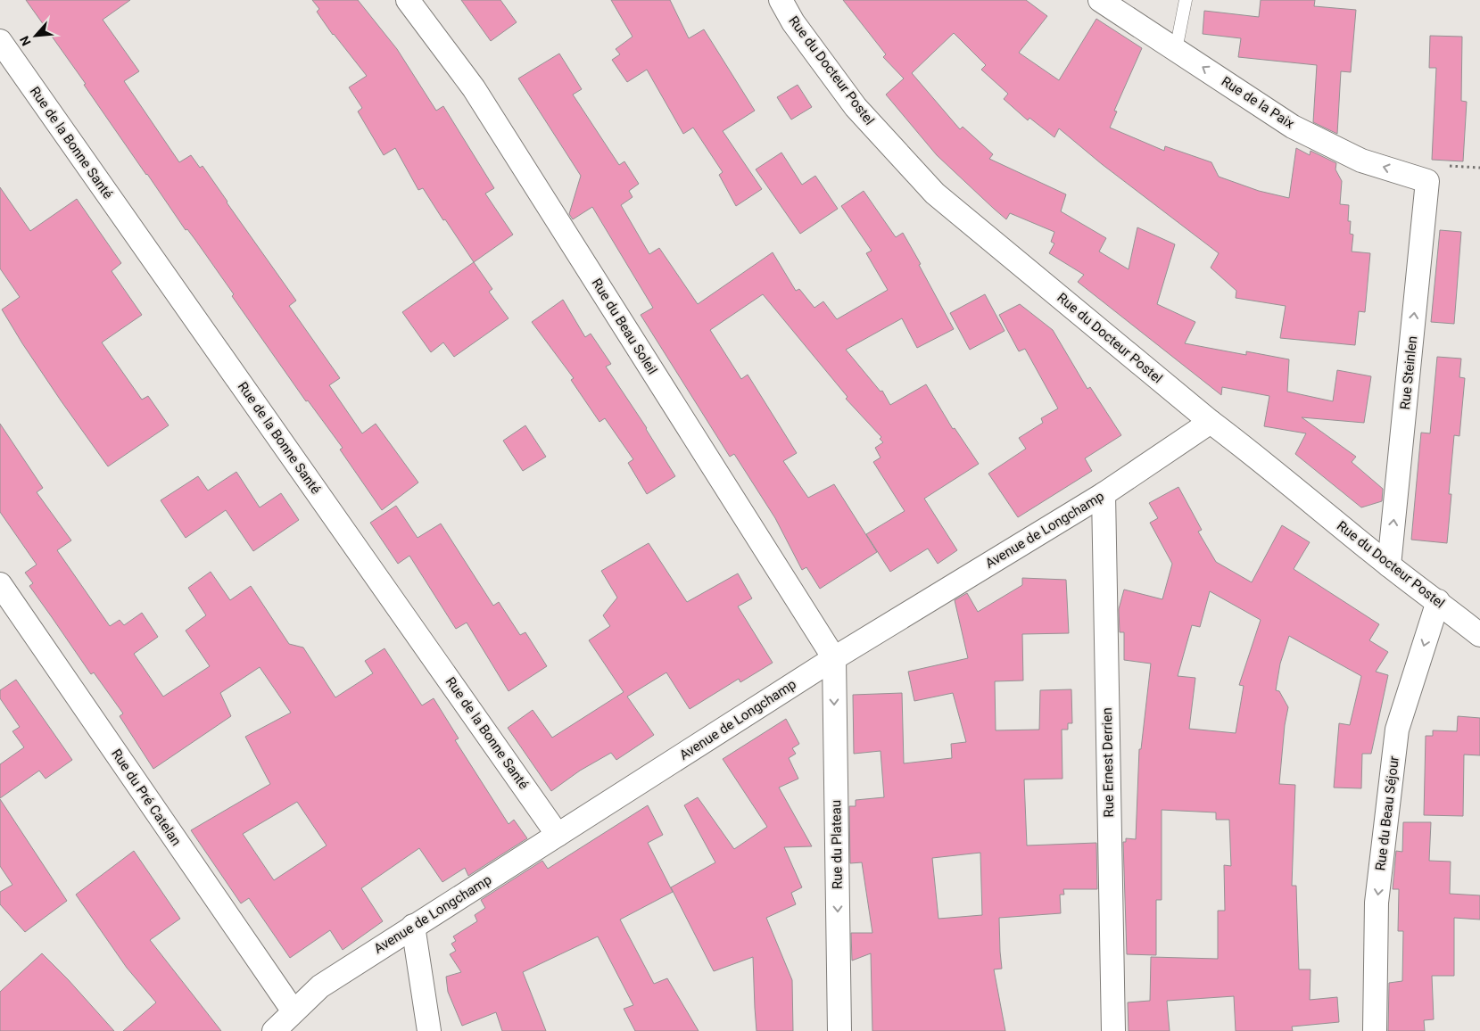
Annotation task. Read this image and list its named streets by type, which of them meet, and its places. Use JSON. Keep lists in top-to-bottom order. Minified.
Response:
{"streets":{"street":["Rue du Docteur Postel","Rue de la Paix","Rue de la Bonne Santé","Rue du Beau Soleil","Rue Steinlen","Avenue de Longchamp","Rue Ernest Derrien","Rue du Pré Catelan","Rue du Beau Séjour","Rue du Plateau"]},"crossings":[["Rue du Docteur Postel","Rue Steinlen"],["Rue du Docteur Postel","Avenue de Longchamp"],["Rue du Docteur Postel","Rue du Beau Séjour"],["Rue de la Paix","Rue Steinlen"],["Rue de la Bonne Santé","Avenue de Longchamp"],["Rue du Beau Soleil","Avenue de Longchamp"],["Rue du Beau Soleil","Rue du Plateau"],["Avenue de Longchamp","Rue Ernest Derrien"],["Avenue de Longchamp","Rue du Pré Catelan"],["Avenue de Longchamp","Rue du Plateau"]],"one_way":["Rue de la Paix","Rue Steinlen","Rue du Beau Séjour","Rue du Plateau"],"north":"bottom left"}
